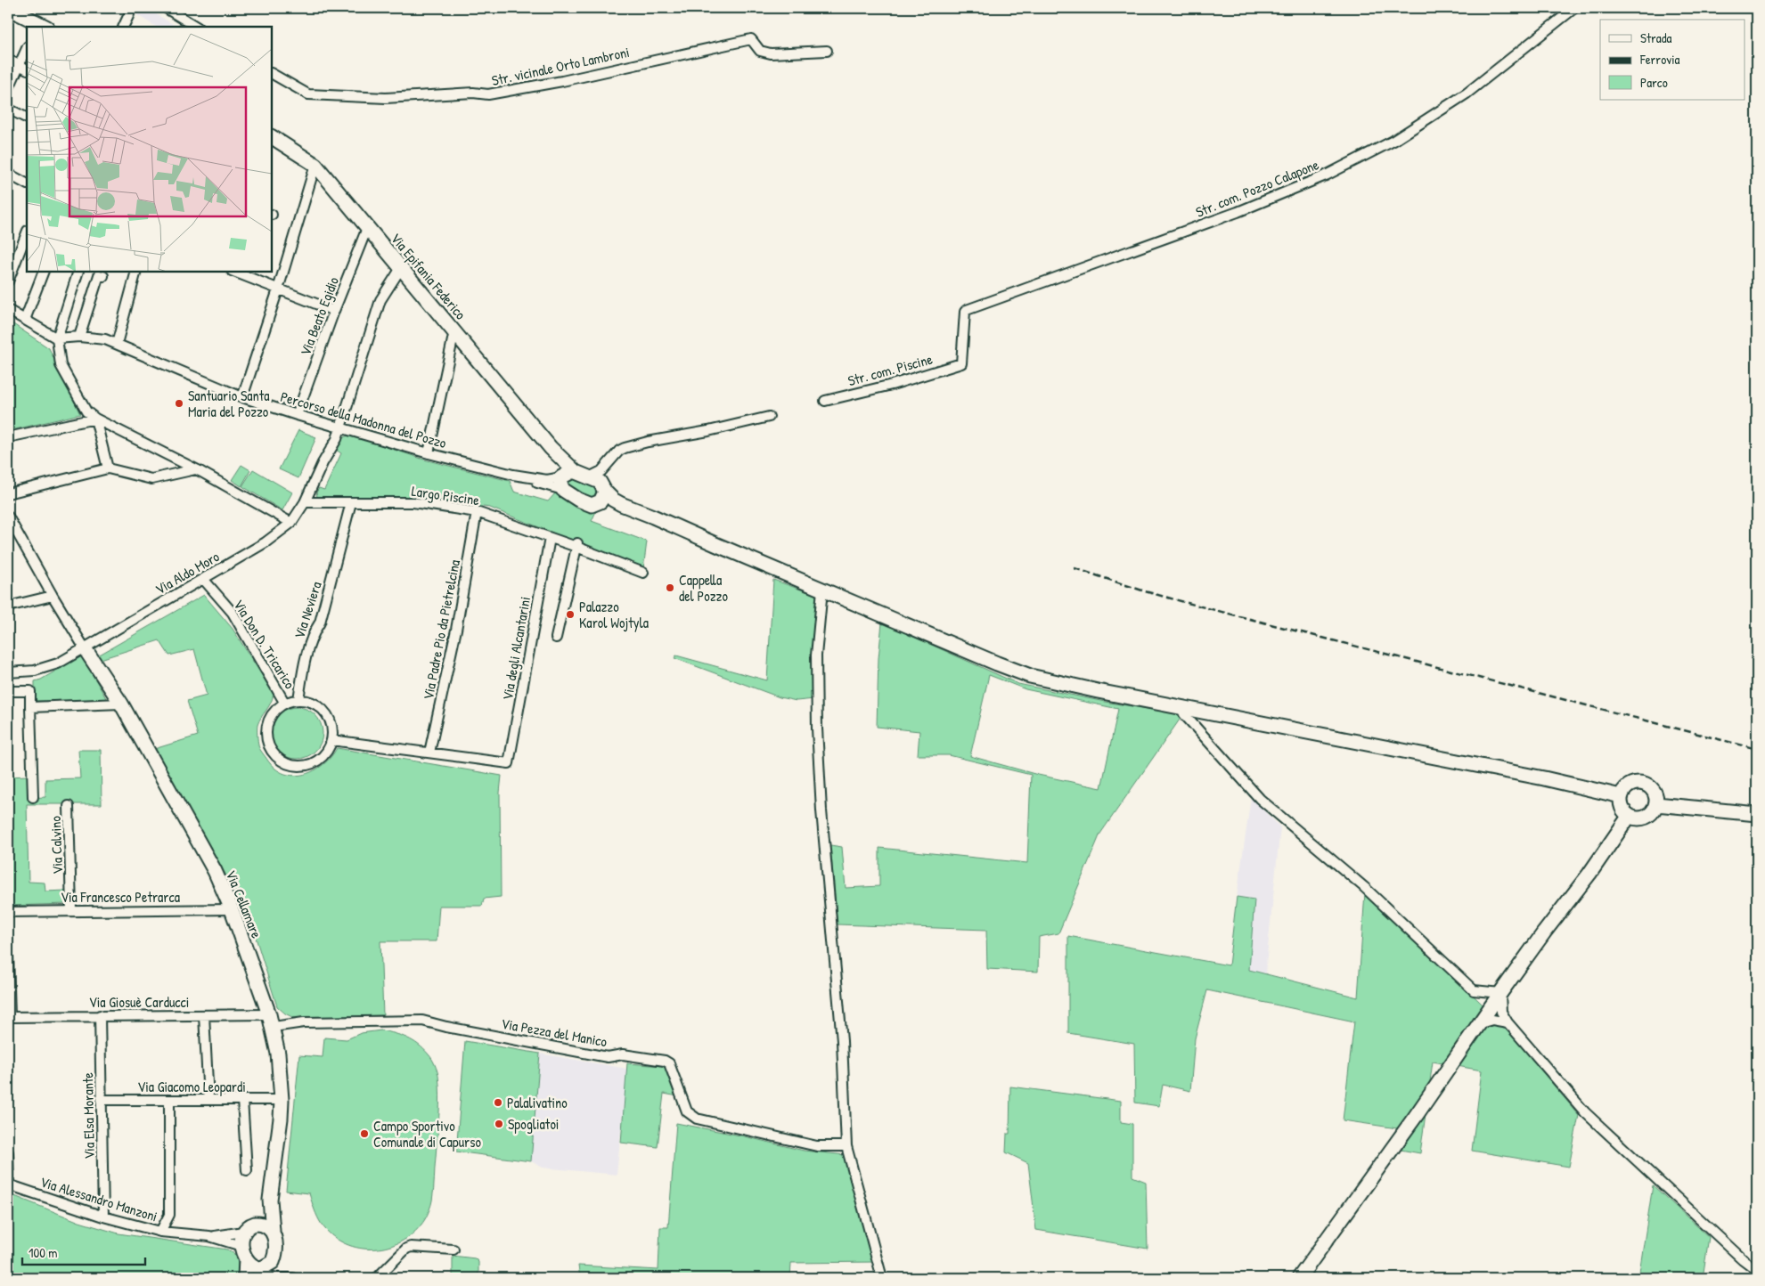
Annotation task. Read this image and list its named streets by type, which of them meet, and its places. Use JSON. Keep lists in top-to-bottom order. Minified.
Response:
{"streets":{"main road":["Via Epifania Federico","Via Cellamare"],"street":["Str. vicinale Orto Lambroni","Str. com. Pozzo Calapone","Via Beato Egidio","Str. com. Piscine","Percorso della Madonna del Pozzo","Largo Piscine","Via Aldo Moro","Via Neviera","Via Padre Pio da Pietrelcina","Via Don D. Tricarico","Via degli Alcantarini","Via Calvino","Via Francesco Petrarca","Via Giosuè Carducci","Via Pezza del Manico","Via Giacomo Leopardi","Via Elsa Morante","Via Alessandro Manzoni"]},"crossings":[["Str. com. Pozzo Calapone","Str. com. Piscine"],["Via Epifania Federico","Via Beato Egidio"],["Via Epifania Federico","Percorso della Madonna del Pozzo"],["Via Epifania Federico","Via Aldo Moro"],["Via Beato Egidio","Percorso della Madonna del Pozzo"],["Percorso della Madonna del Pozzo","Via Aldo Moro"],["Largo Piscine","Via Aldo Moro"],["Largo Piscine","Via Neviera"],["Largo Piscine","Via Padre Pio da Pietrelcina"],["Largo Piscine","Via degli Alcantarini"],["Via Aldo Moro","Via Don D. Tricarico"],["Via Aldo Moro","Via Cellamare"],["Via Neviera","Via Don D. Tricarico"],["Via Padre Pio da Pietrelcina","Via degli Alcantarini"],["Via Calvino","Via Francesco Petrarca"],["Via Francesco Petrarca","Via Cellamare"],["Via Cellamare","Via Giosuè Carducci"],["Via Cellamare","Via Pezza del Manico"],["Via Cellamare","Via Giacomo Leopardi"],["Via Cellamare","Via Alessandro Manzoni"],["Via Giosuè Carducci","Via Pezza del Manico"],["Via Giosuè Carducci","Via Elsa Morante"],["Via Giacomo Leopardi","Via Elsa Morante"],["Via Elsa Morante","Via Alessandro Manzoni"]],"places":["Santuario Santa Maria del Pozzo","Cappella del Pozzo","Palazzo Karol Wojtyla","Palalivatino","Spogliatoi","Campo Sportivo Comunale di Capurso"],"legend":["Strada","Ferrovia","Parco"],"scale_bar":"100 m"}
